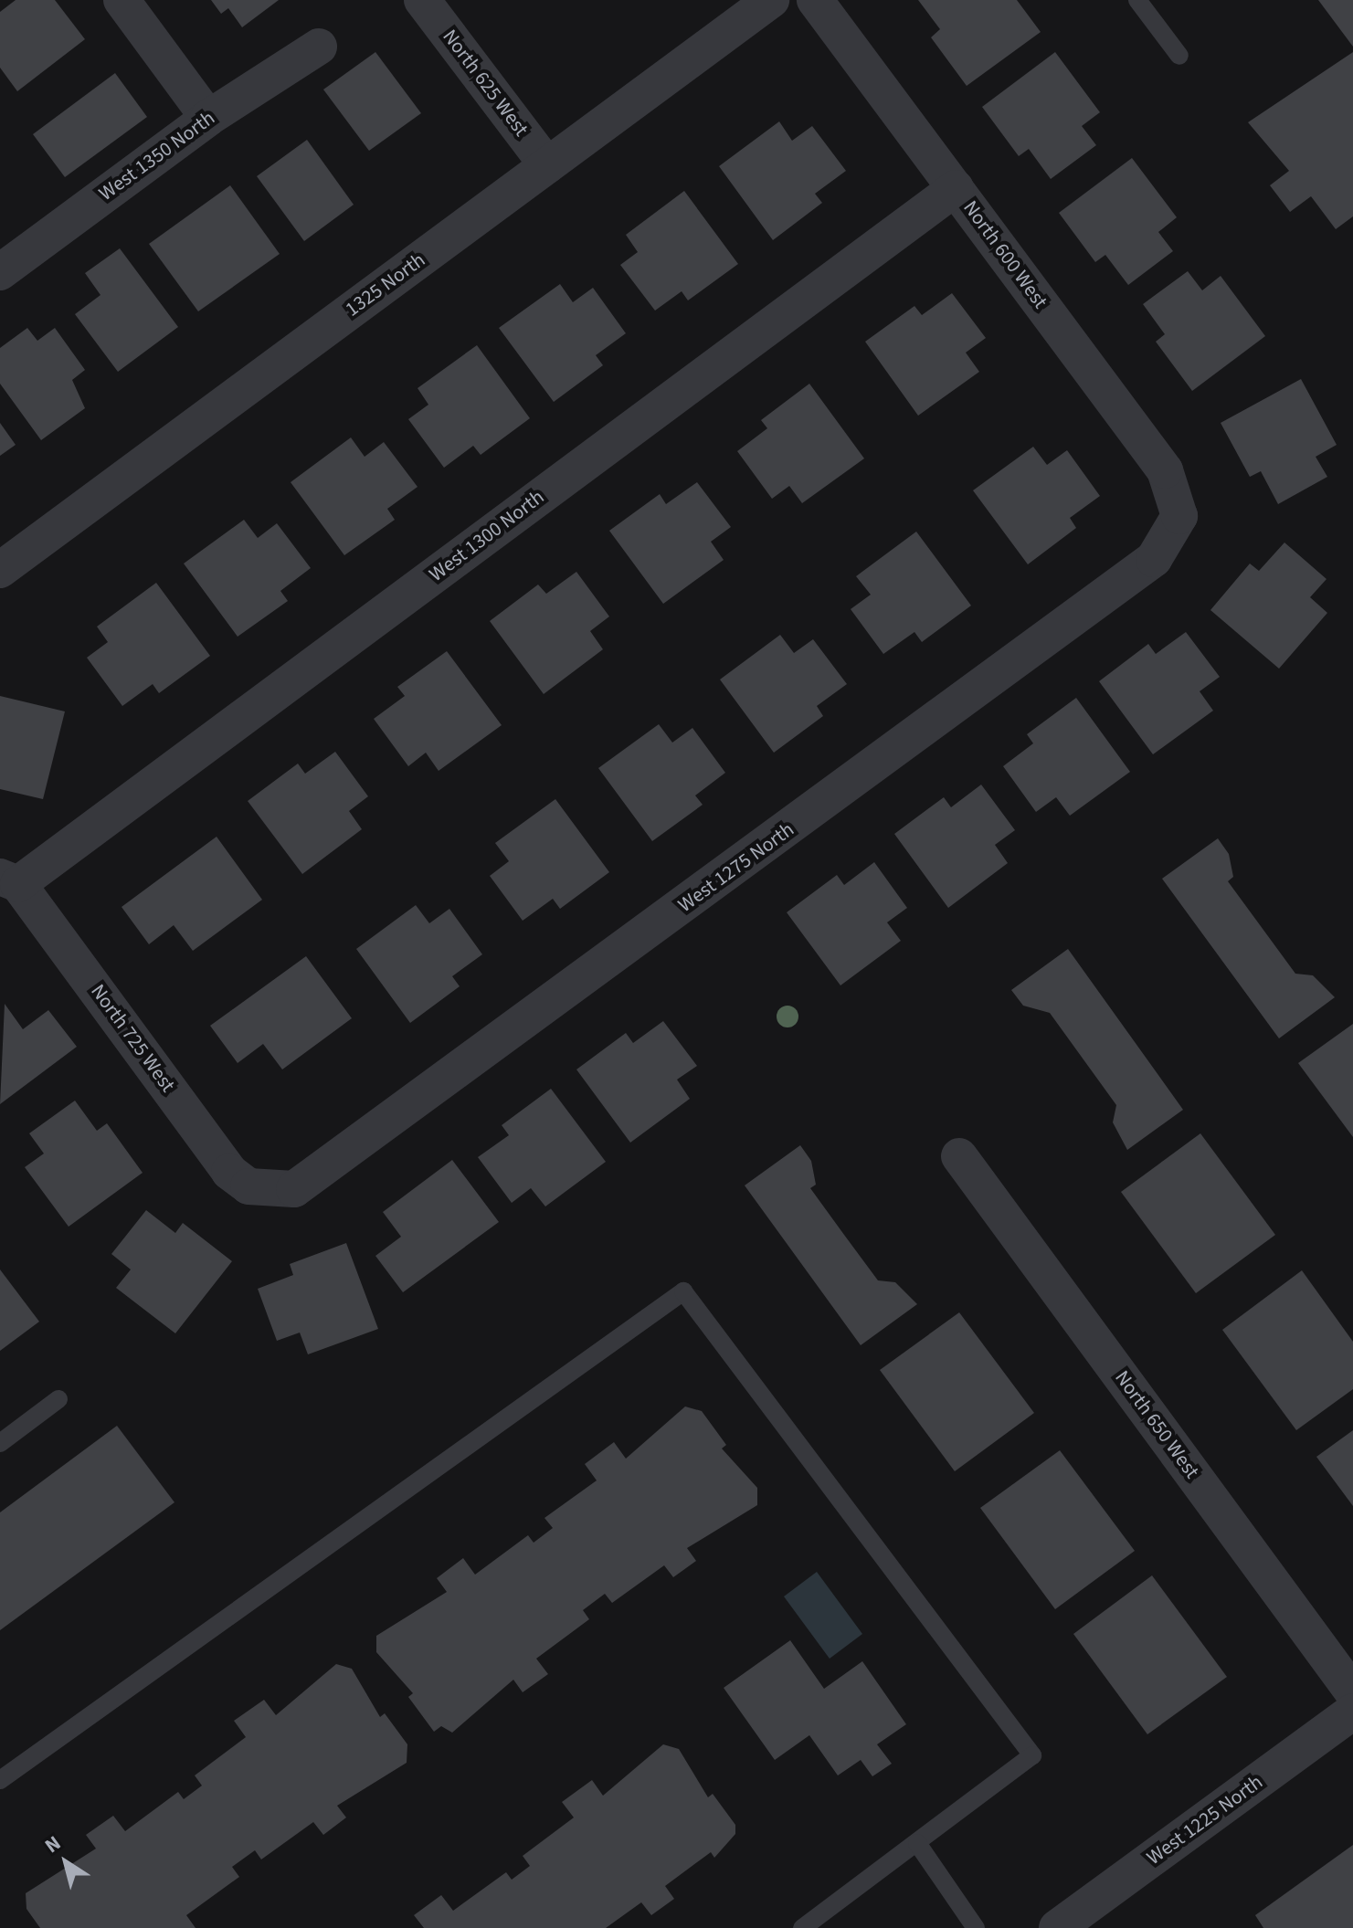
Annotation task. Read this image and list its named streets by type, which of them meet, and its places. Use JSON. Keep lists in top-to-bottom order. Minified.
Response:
{"streets":{"street":["North 625 West","West 1350 North","North 600 West","1325 North","West 1300 North","West 1275 North","North 725 West","North 650 West","West 1225 North"]},"crossings":[["North 625 West","1325 North"],["North 600 West","West 1300 North"],["North 600 West","West 1275 North"],["West 1300 North","North 725 West"],["West 1275 North","North 725 West"]],"north":"top left"}
